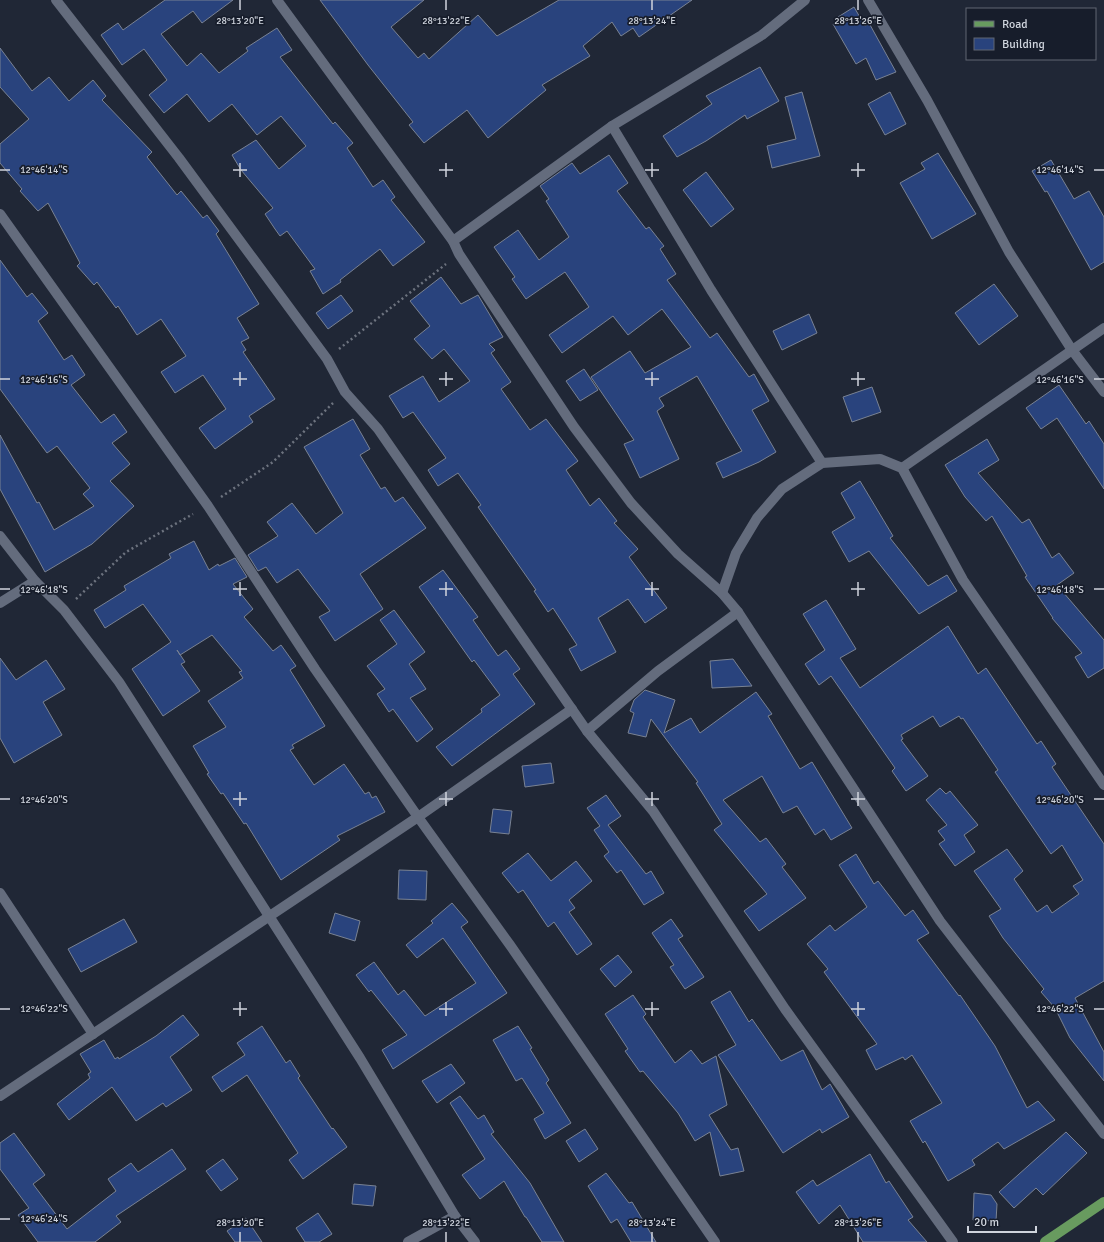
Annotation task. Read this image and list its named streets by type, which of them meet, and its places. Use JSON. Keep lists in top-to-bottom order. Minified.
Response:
{"legend":["Road","Building"],"scale_bar":"20 m","coordinates":["28°13'20\"E","28°13'22\"E","28°13'24\"E","28°13'26\"E","12°46'14\"S","12°46'16\"S","12°46'18\"S","12°46'20\"S","12°46'22\"S","12°46'24\"S"]}
